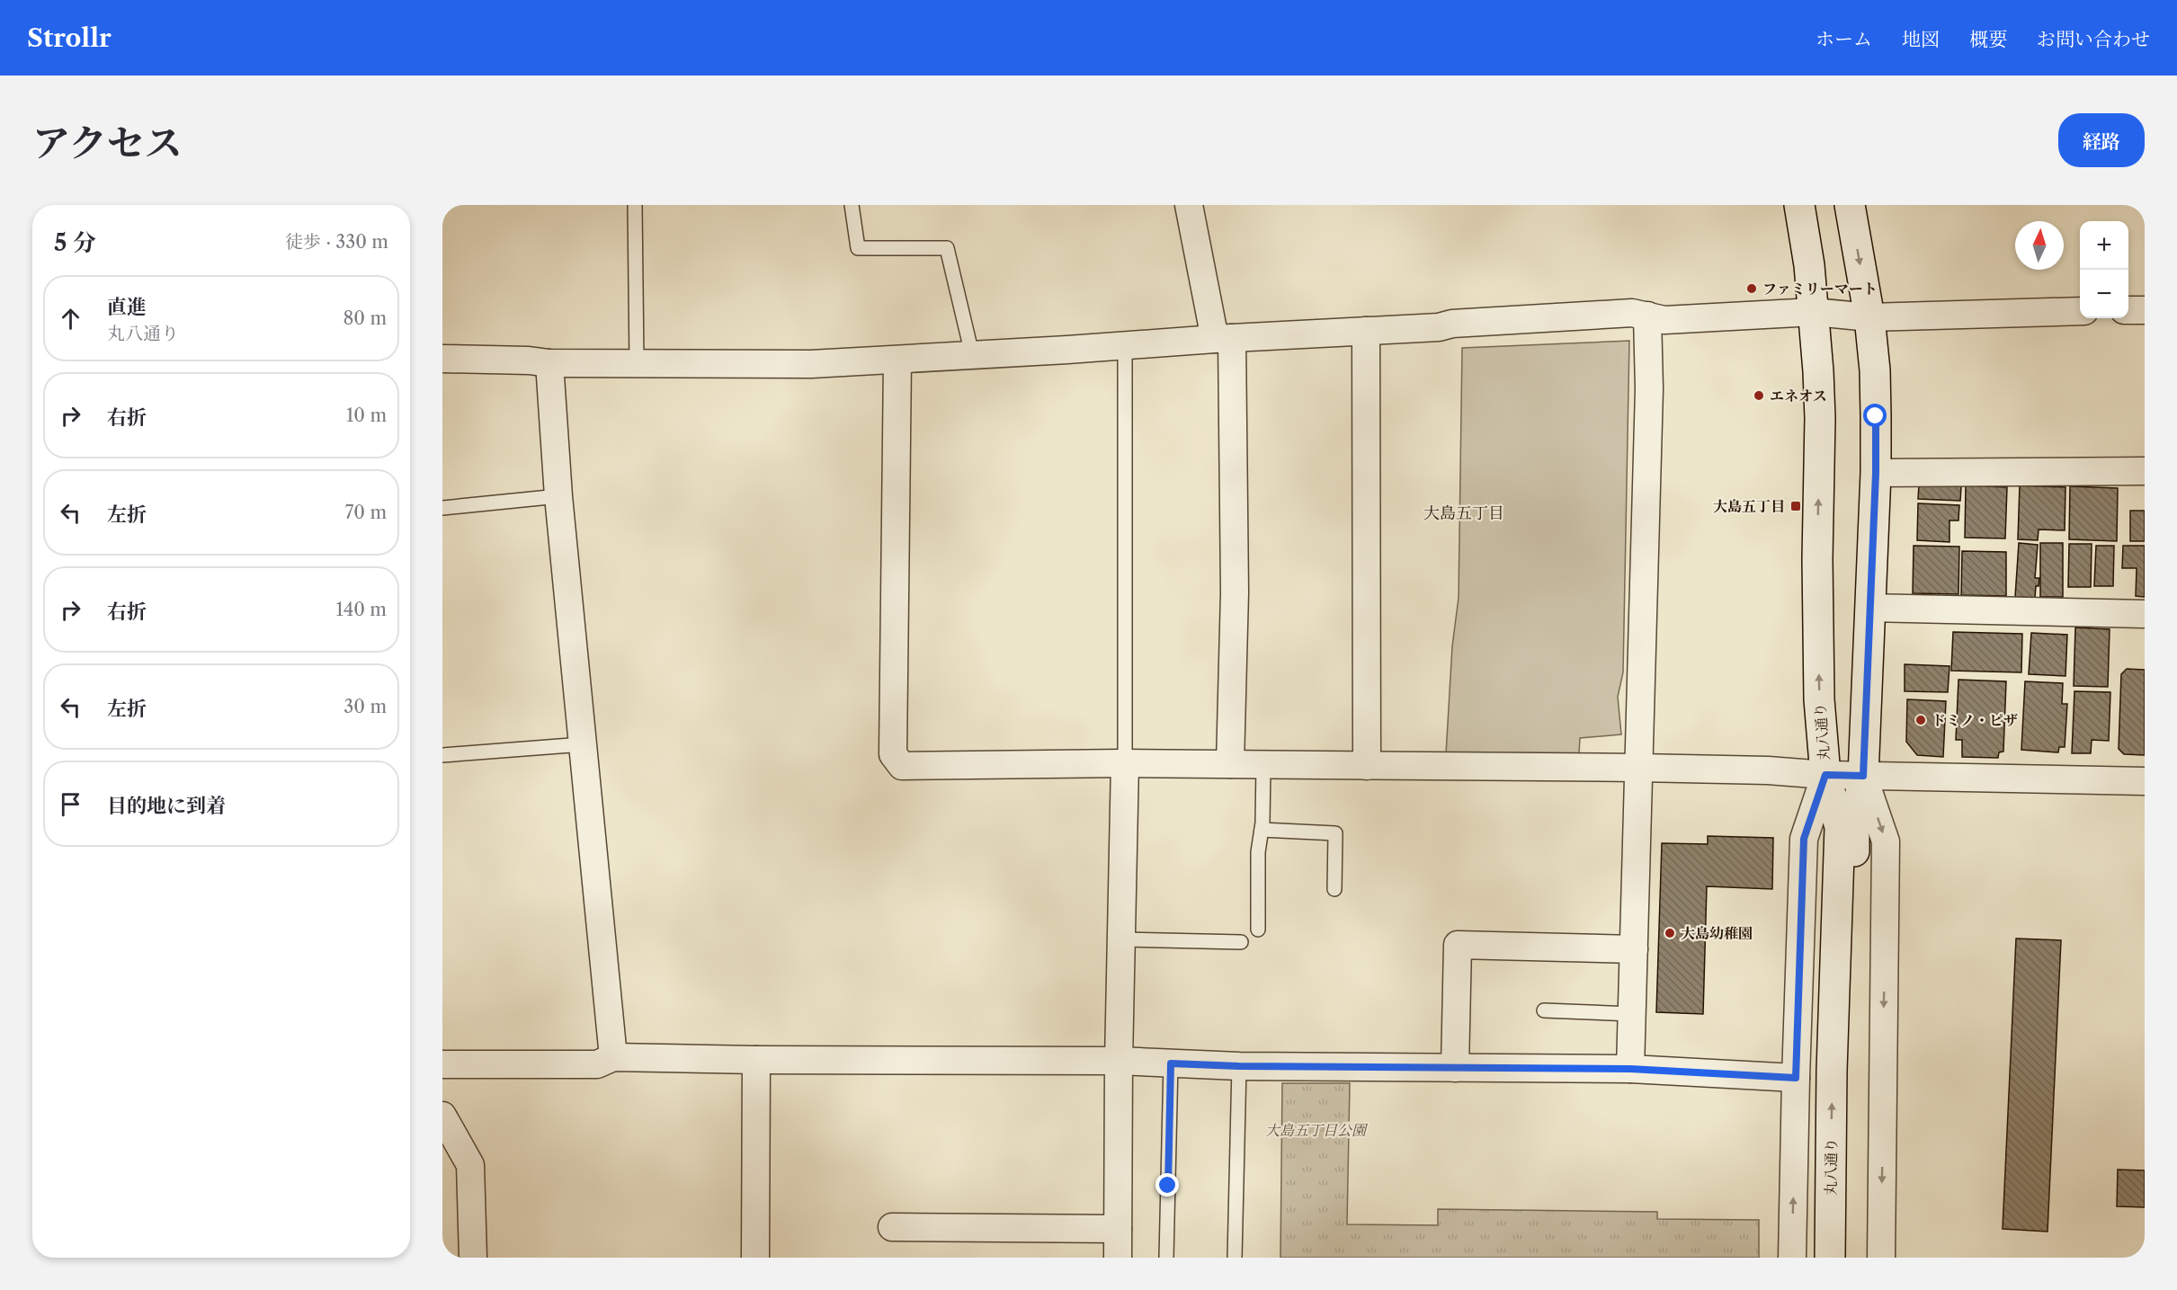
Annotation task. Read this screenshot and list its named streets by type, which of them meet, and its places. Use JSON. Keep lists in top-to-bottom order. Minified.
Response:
{"streets":{"main road":["丸八通り"]},"districts":["大島五丁目"],"parks":["大島五丁目公園"],"places":{"other":["ファミリーマート","エネオス","ドミノ・ピザ","大島幼稚園"],"transit":["大島五丁目"]},"north":"top","page":{"header":"Strollr","nav":["ホーム","地図","概要","お問い合わせ"],"title":"アクセス","buttons":"経路","heading":["5 分","徒歩 · 330 m"],"map_buttons":["+","−"],"list":[["直進","丸八通り","80 m"],["右折","10 m"],["左折","70 m"],["右折","140 m"],["左折","30 m"],"目的地に到着"]}}
